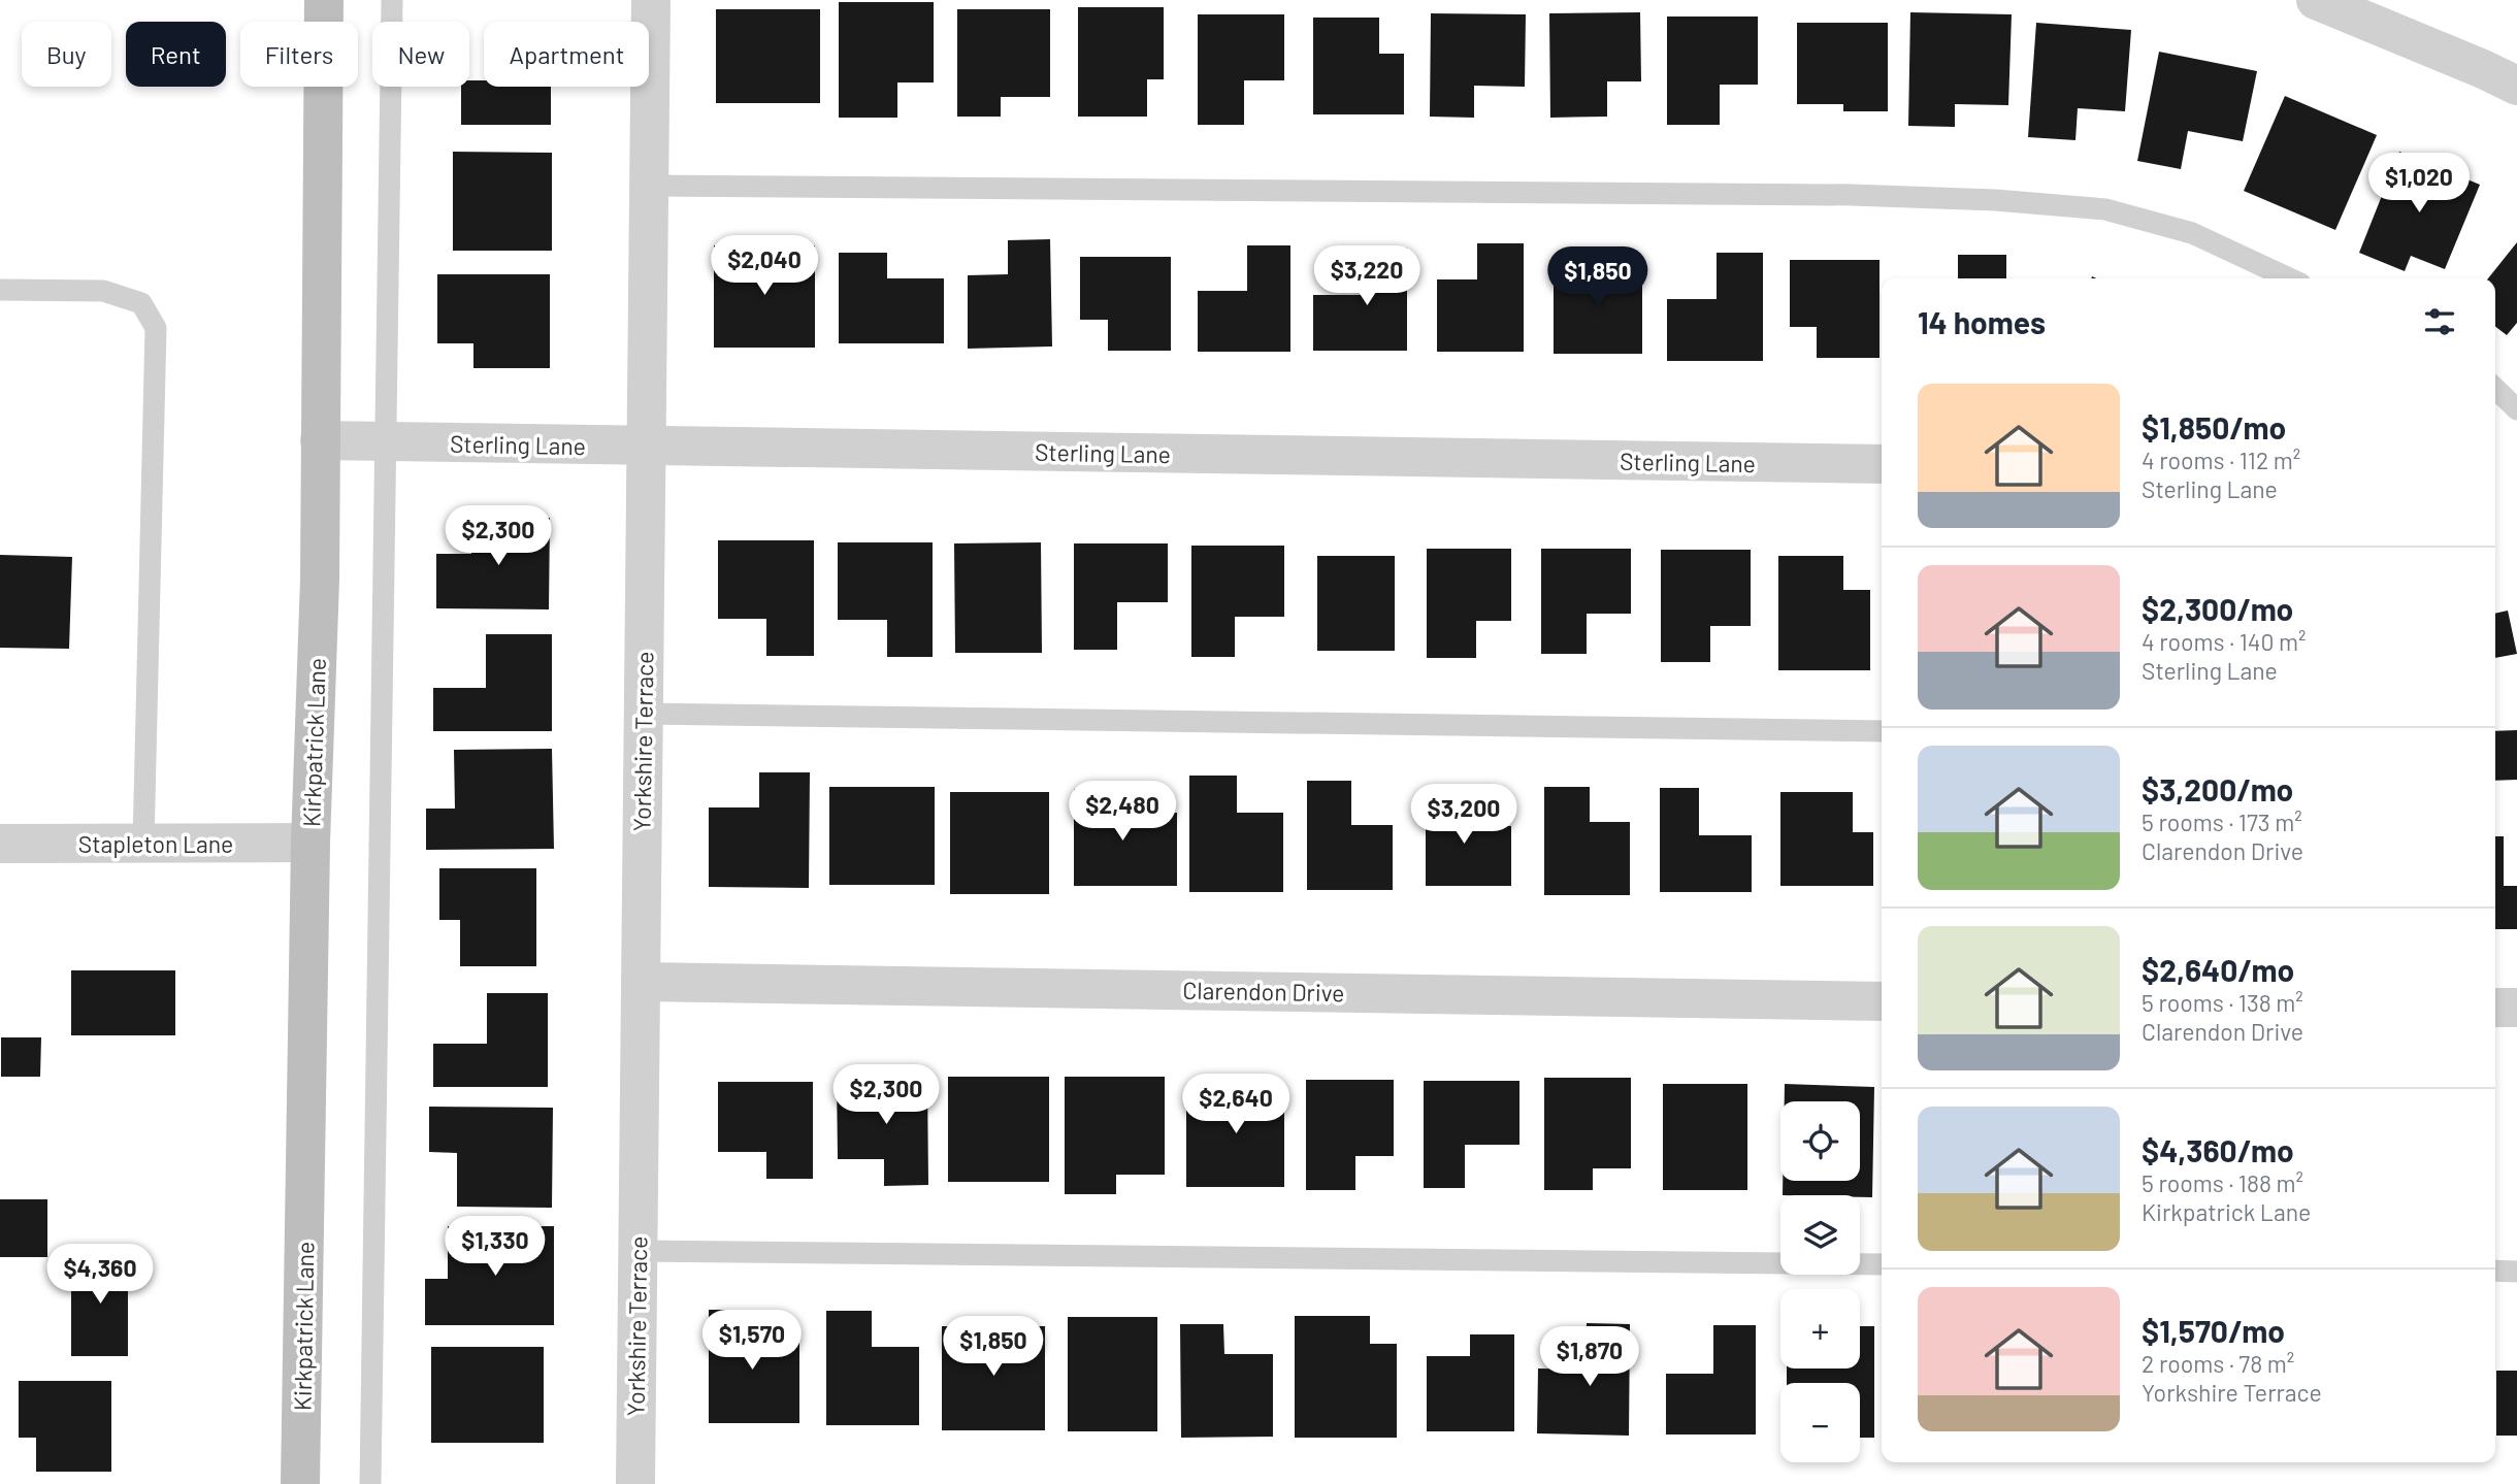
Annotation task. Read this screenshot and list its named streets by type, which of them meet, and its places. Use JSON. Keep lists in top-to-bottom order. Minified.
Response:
{"streets":{"street":["Sterling Lane","Yorkshire Terrace","Kirkpatrick Lane","Stapleton Lane","Clarendon Drive"]},"crossings":[["Sterling Lane","Yorkshire Terrace"],["Sterling Lane","Kirkpatrick Lane"],["Yorkshire Terrace","Clarendon Drive"],["Kirkpatrick Lane","Stapleton Lane"]],"page":{"chip":["Buy","Rent","Filters","New","Apartment"],"price":["$1,020","$2,040","$3,220","$1,850","$2,300","$2,480","$3,200","$2,300","$2,640","$1,330","$4,360","$1,570","$1,850","$1,870"],"heading":"14 homes","list":[{"name":"$1,850/mo","note":"4 rooms · 112 m² · Sterling Lane"},{"name":"$2,300/mo","note":"4 rooms · 140 m² · Sterling Lane"},{"name":"$3,200/mo","note":"5 rooms · 173 m² · Clarendon Drive"},{"name":"$2,640/mo","note":"5 rooms · 138 m² · Clarendon Drive"},{"name":"$4,360/mo","note":"5 rooms · 188 m² · Kirkpatrick Lane"},{"name":"$1,570/mo","note":"2 rooms · 78 m² · Yorkshire Terrace"}],"map_buttons":["+","−"]}}
